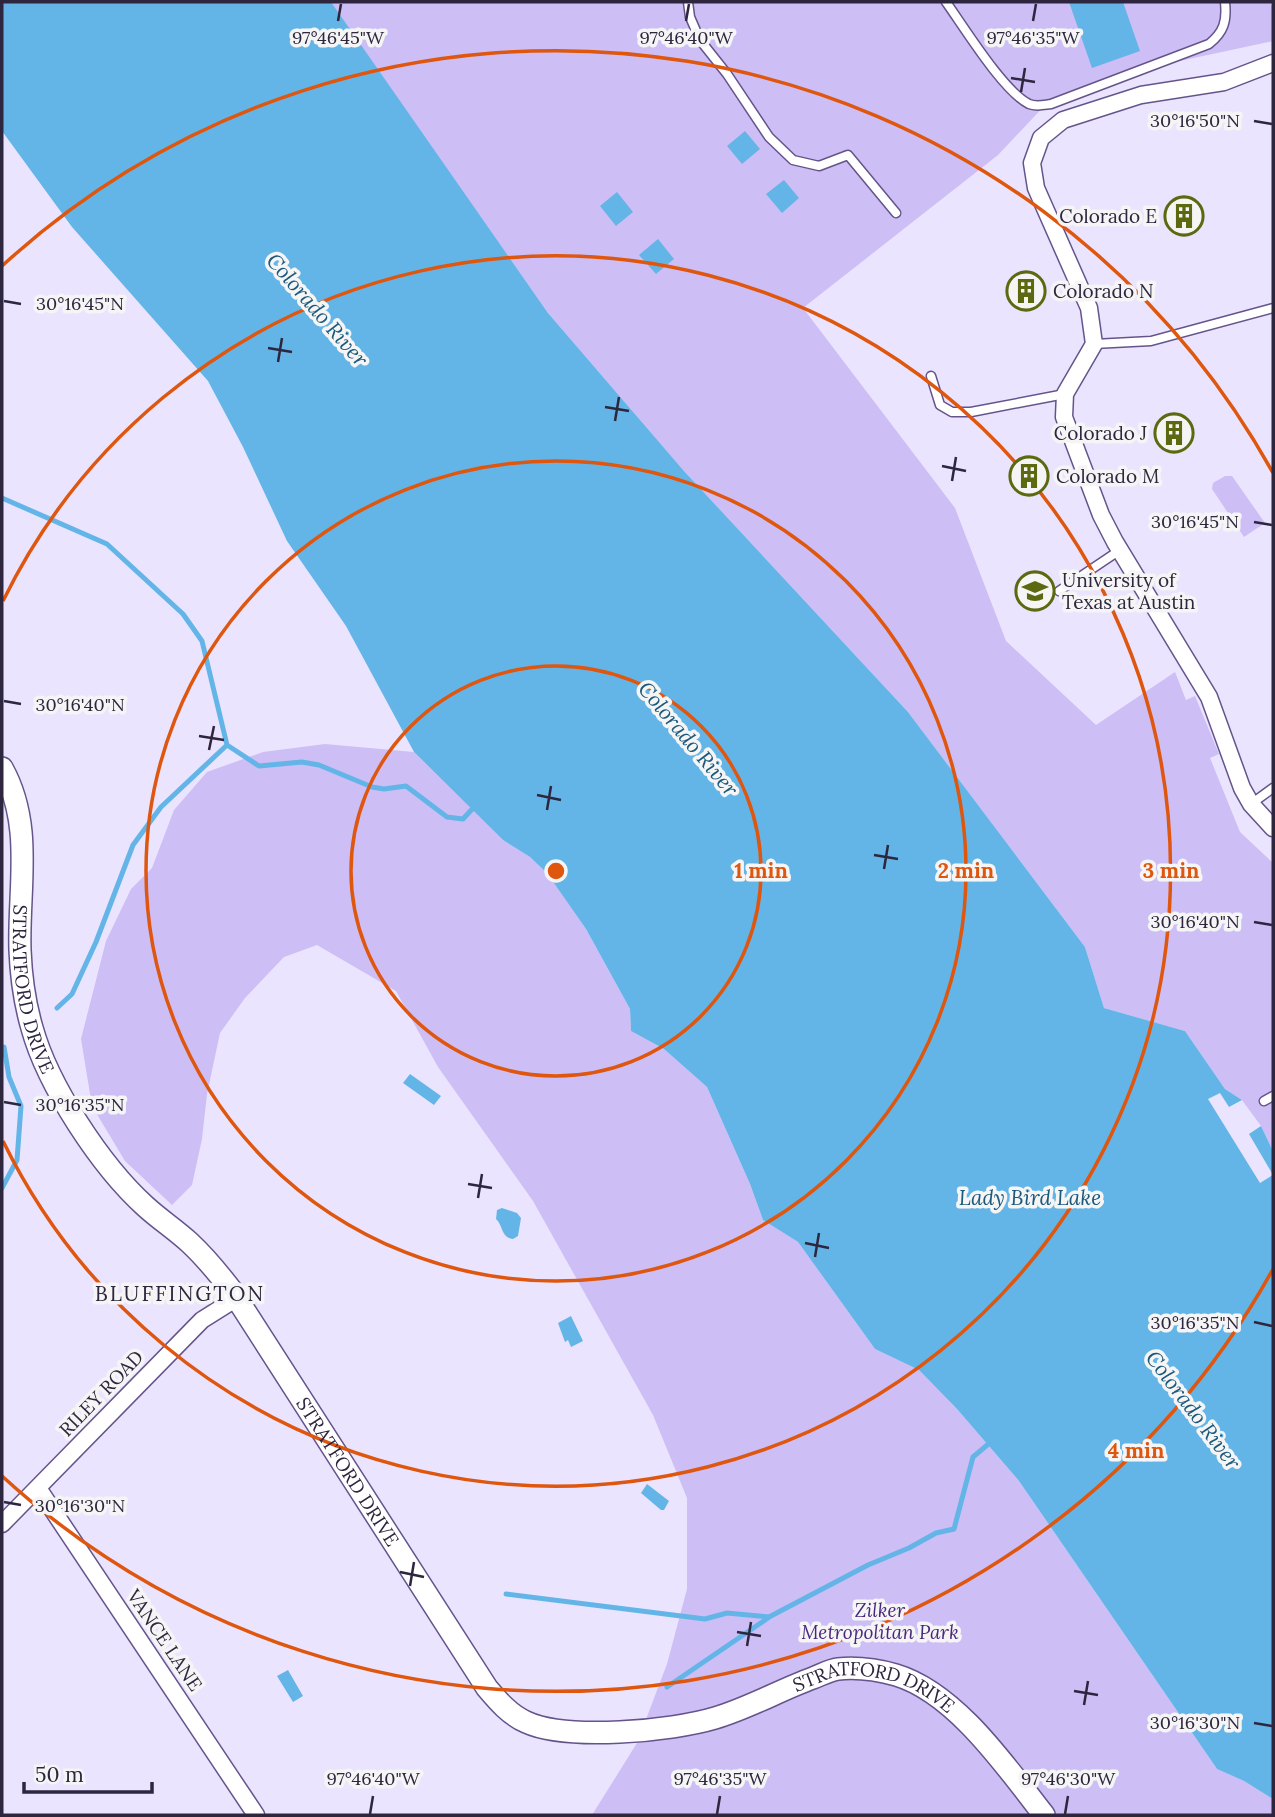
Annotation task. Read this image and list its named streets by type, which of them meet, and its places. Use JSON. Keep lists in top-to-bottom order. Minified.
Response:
{"streets":{"street":["STRATFORD DRIVE","RILEY ROAD","VANCE LANE"]},"crossings":[["STRATFORD DRIVE","RILEY ROAD"],["RILEY ROAD","VANCE LANE"]],"districts":["BLUFFINGTON"],"water":["Colorado River","Lady Bird Lake"],"parks":["Zilker Metropolitan Park"],"places":{"building":["Colorado E","Colorado N","Colorado J","Colorado M"],"school or university":["University of Texas at Austin"]},"scale_bar":"50 m","coordinates":["97°46'45\"W","97°46'40\"W","97°46'35\"W","30°16'50\"N","30°16'45\"N","30°16'40\"N","30°16'35\"N","30°16'30\"N","97°46'30\"W"],"rings":["1 min","2 min","3 min","4 min"]}
